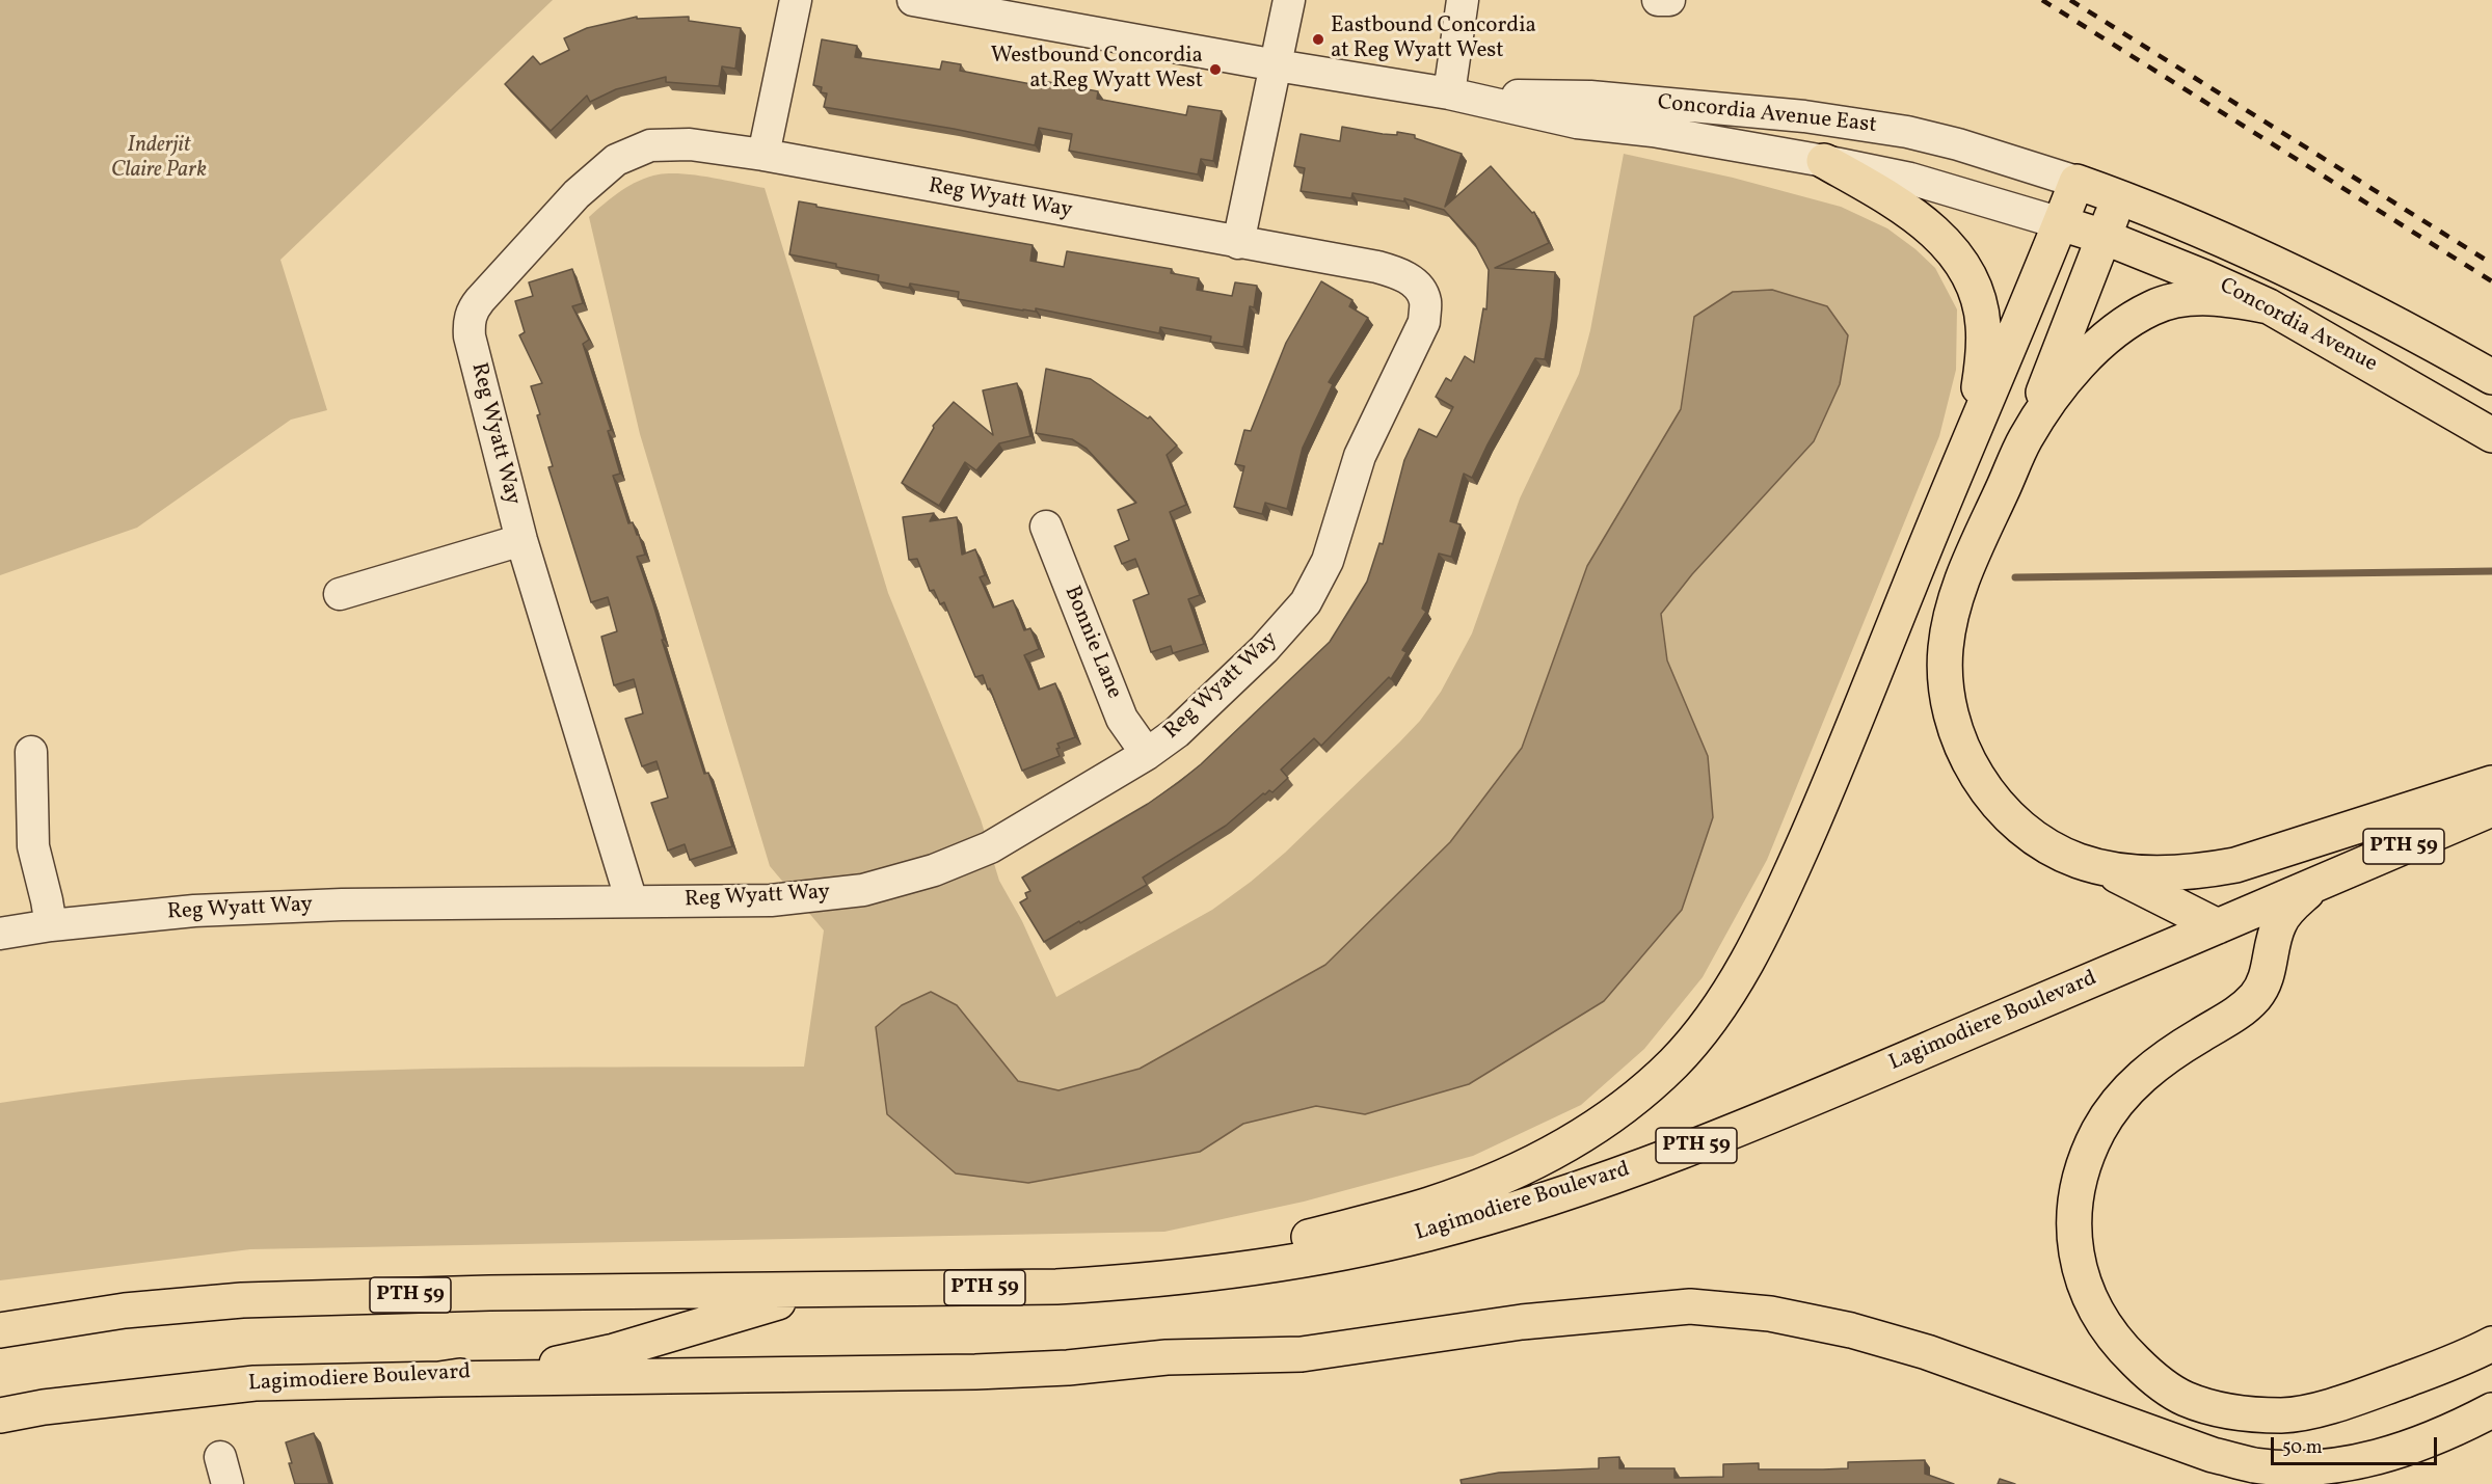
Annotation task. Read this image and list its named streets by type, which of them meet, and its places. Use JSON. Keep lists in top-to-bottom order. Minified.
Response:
{"streets":{"main road":["Concordia Avenue","PTH 59","Lagimodiere Boulevard"],"street":["Concordia Avenue East","Reg Wyatt Way","Bonnie Lane"]},"crossings":[["Concordia Avenue East","Concordia Avenue"],["Reg Wyatt Way","Bonnie Lane"]],"parks":["Inderjit Claire Park"],"places":["Eastbound Concordia at Reg Wyatt West","Westbound Concordia at Reg Wyatt West"],"scale_bar":"50 m"}
